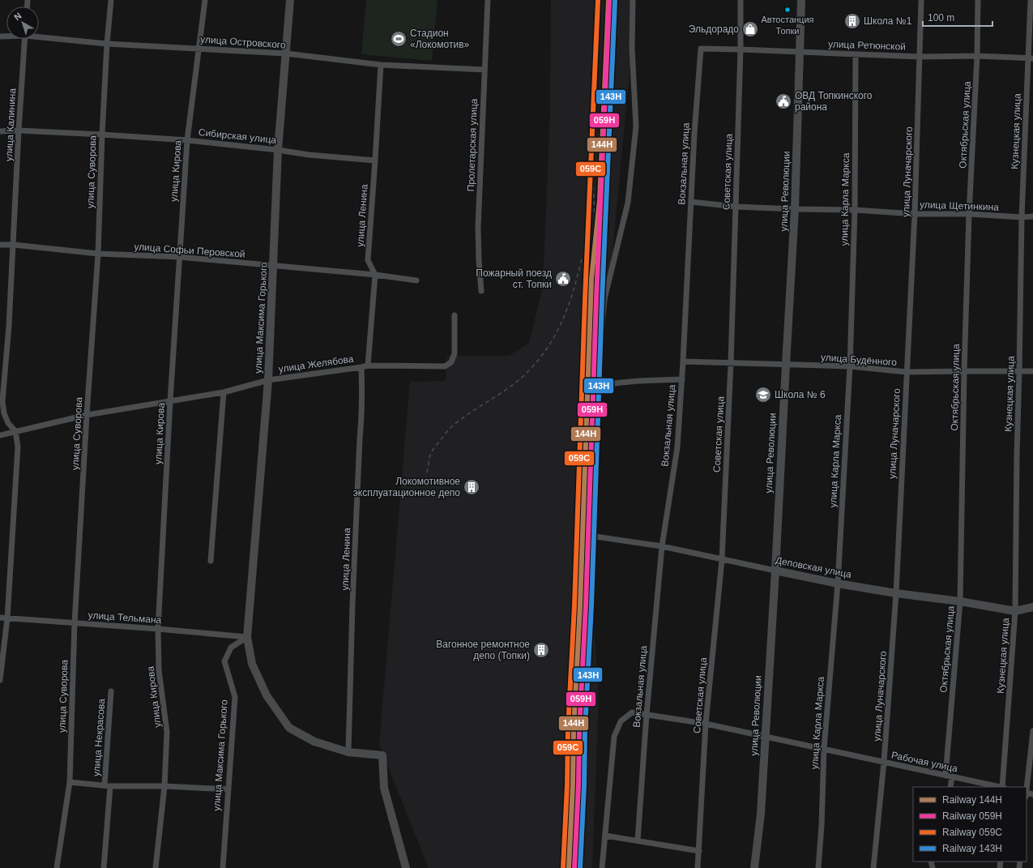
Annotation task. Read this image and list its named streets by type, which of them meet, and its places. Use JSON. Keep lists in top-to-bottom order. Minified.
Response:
{"streets":{"street":["улица Островского","улица Ретюнской","улица Калинина","Октябрьская улица","Кузнецкая улица","Сибирская улица","Пролетарская улица","Вокзальная улица","улица Кирова","улица Суворова","Советская улица","улица Луначарского","улица Революции","улица Карла Маркса","улица Щетинкина","улица Ленина","улица Софьи Перовской","улица Максима Горького","улица Будённого","улица Желябова","Деповская улица","улица Тельмана","улица Некрасова","Рабочая улица"]},"crossings":[["улица Островского","Пролетарская улица"],["улица Островского","улица Кирова"],["улица Островского","улица Суворова"],["улица Островского","улица Ленина"],["улица Островского","улица Максима Горького"],["улица Ретюнской","Октябрьская улица"],["улица Ретюнской","Кузнецкая улица"],["улица Ретюнской","Вокзальная улица"],["улица Ретюнской","Советская улица"],["улица Ретюнской","улица Луначарского"],["улица Ретюнской","улица Революции"],["улица Ретюнской","улица Карла Маркса"],["улица Калинина","Сибирская улица"],["улица Калинина","улица Софьи Перовской"],["улица Калинина","улица Желябова"],["улица Калинина","улица Тельмана"],["Октябрьская улица","улица Щетинкина"],["Октябрьская улица","улица Будённого"],["Октябрьская улица","Деповская улица"],["Октябрьская улица","Рабочая улица"],["Кузнецкая улица","улица Щетинкина"],["Кузнецкая улица","улица Будённого"],["Кузнецкая улица","Деповская улица"],["Сибирская улица","улица Кирова"],["Сибирская улица","улица Суворова"],["Сибирская улица","улица Ленина"],["Сибирская улица","улица Максима Горького"],["Вокзальная улица","улица Щетинкина"],["Вокзальная улица","улица Будённого"],["Вокзальная улица","Деповская улица"],["Вокзальная улица","Рабочая улица"],["улица Кирова","улица Софьи Перовской"],["улица Кирова","улица Желябова"],["улица Кирова","улица Тельмана"],["улица Суворова","улица Софьи Перовской"],["улица Суворова","улица Желябова"],["улица Суворова","улица Тельмана"],["Советская улица","улица Щетинкина"],["Советская улица","улица Будённого"],["Советская улица","Деповская улица"],["Советская улица","Рабочая улица"],["улица Луначарского","улица Щетинкина"],["улица Луначарского","улица Будённого"],["улица Луначарского","Деповская улица"],["улица Луначарского","Рабочая улица"],["улица Революции","улица Щетинкина"],["улица Революции","улица Будённого"],["улица Революции","Деповская улица"],["улица Революции","Рабочая улица"],["улица Карла Маркса","улица Щетинкина"],["улица Карла Маркса","улица Будённого"],["улица Карла Маркса","Деповская улица"],["улица Карла Маркса","Рабочая улица"],["улица Ленина","улица Софьи Перовской"],["улица Ленина","улица Максима Горького"],["улица Ленина","улица Желябова"],["улица Софьи Перовской","улица Максима Горького"],["улица Максима Горького","улица Желябова"],["улица Максима Горького","улица Тельмана"]],"places":{"other":["Автостанция Топки"],"building":["Школа №1","Локомотивное эксплуатационное депо","Вагонное ремонтное депо (Топки)"],"shop":["Эльдорадо"],"sports":["Стадион «Локомотив»"],"public building":["ОВД Топкинского района","Пожарный поезд ст. Топки"],"school or university":["Школа № 6"]},"lines":["rail line 144Н","rail line 059Н","rail line 059С","rail line 143Н"],"legend":["Railway 144Н","Railway 059Н","Railway 059С","Railway 143Н"],"scale_bar":"100 m","north":"top left"}
